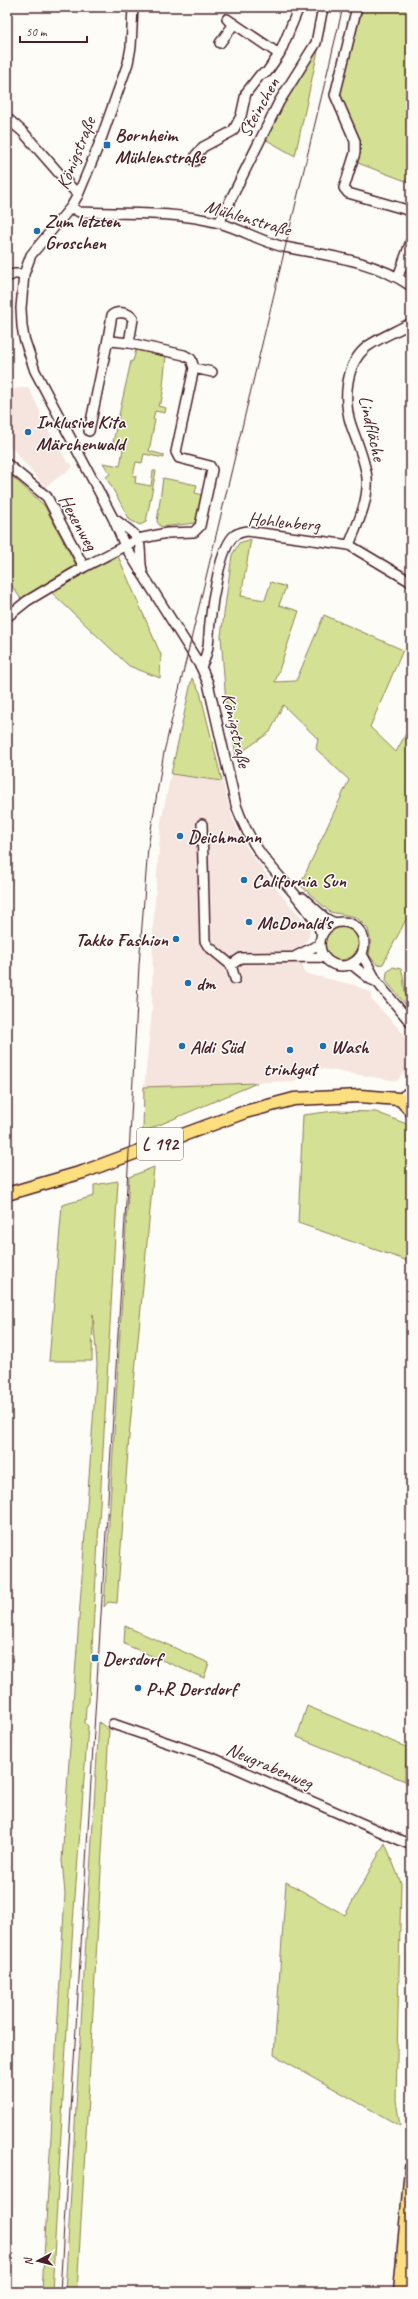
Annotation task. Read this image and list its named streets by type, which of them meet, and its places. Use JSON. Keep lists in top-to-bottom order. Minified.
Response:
{"streets":{"main road":["L 192"],"street":["Steinchen","Königstraße","Mühlenstraße","Lindfläche","Hohlenberg","Hexenweg","Neugrabenweg"]},"crossings":[["Steinchen","Mühlenstraße"],["Königstraße","Mühlenstraße"],["Königstraße","Hohlenberg"],["Königstraße","Hexenweg"],["Lindfläche","Hohlenberg"]],"places":{"transit":["Bornheim Mühlenstraße","Dersdorf"],"other":["Zum letzten Groschen","Inklusive Kita Märchenwald","Deichmann","California Sun","McDonald's","Takko Fashion","dm","Aldi Süd","Wash","trinkgut","P+R Dersdorf"]},"scale_bar":"50 m","north":"left"}
